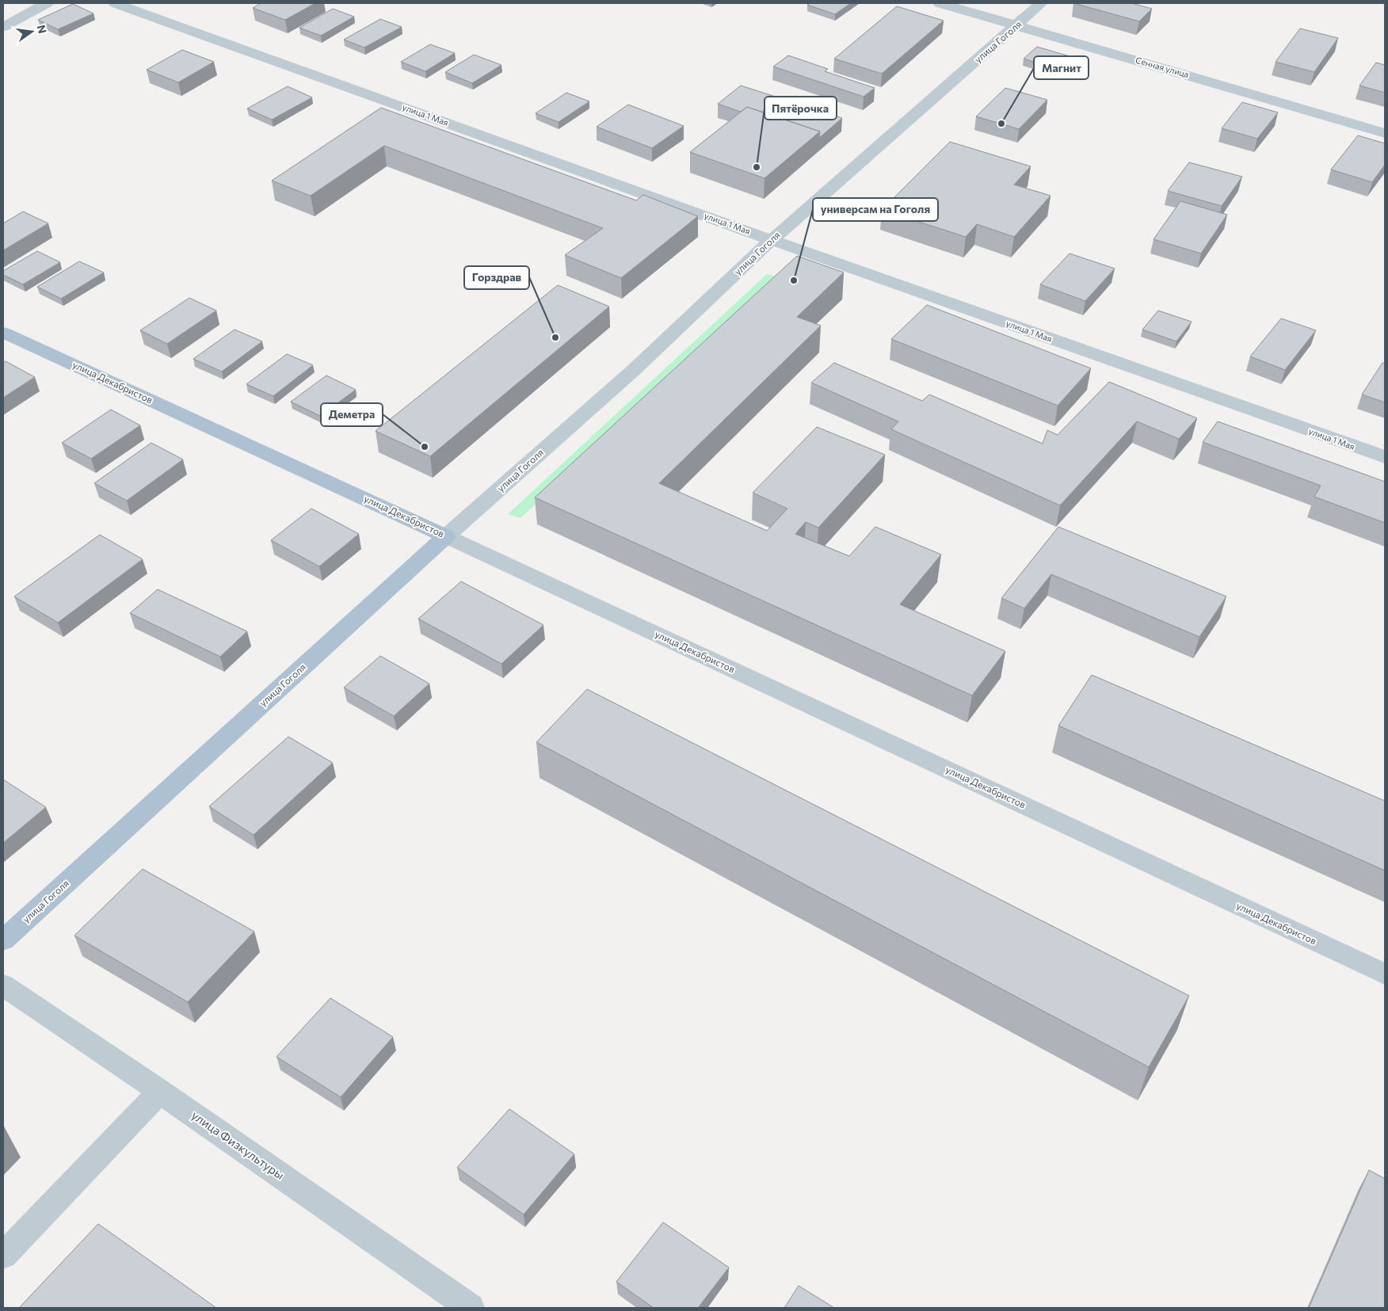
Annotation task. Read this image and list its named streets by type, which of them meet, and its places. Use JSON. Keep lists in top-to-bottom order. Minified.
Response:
{"streets":{"main road":["улица Гоголя","улица Декабристов"],"street":["Сенная улица","улица 1 Мая","улица Физкультуры"]},"crossings":[["улица Гоголя","Сенная улица"],["улица Гоголя","улица 1 Мая"],["улица Гоголя","улица Декабристов"]],"places":["Магнит","Пятёрочка","универсам на Гоголя","Горздрав","Деметра"],"north":"right"}
